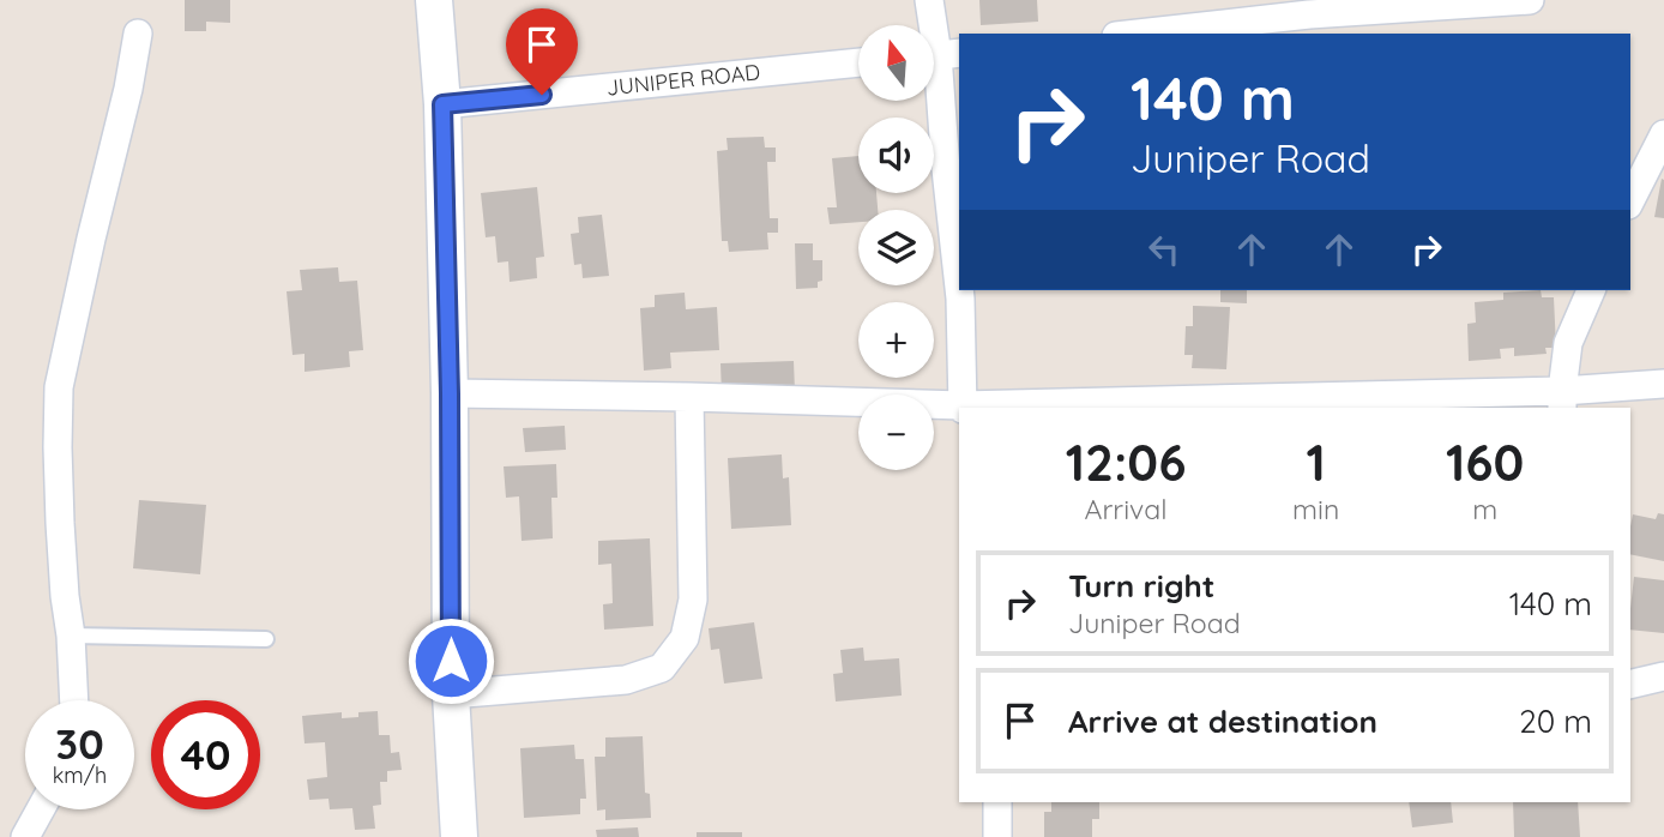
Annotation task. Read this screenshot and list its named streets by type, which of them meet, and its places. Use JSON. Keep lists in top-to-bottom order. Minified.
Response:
{"streets":{"street":["JUNIPER ROAD"]},"north":"top","page":{"map_buttons":["+","−"],"turn":["140 m","Juniper Road"],"eta":["12:06","Arrival","1","min","160","m"],"list":[{"name":"Turn right","note":"Juniper Road","value":"140 m"},{"name":"Arrive at destination","value":"20 m"}],"speed":"30 km/h","limit":"40"}}
